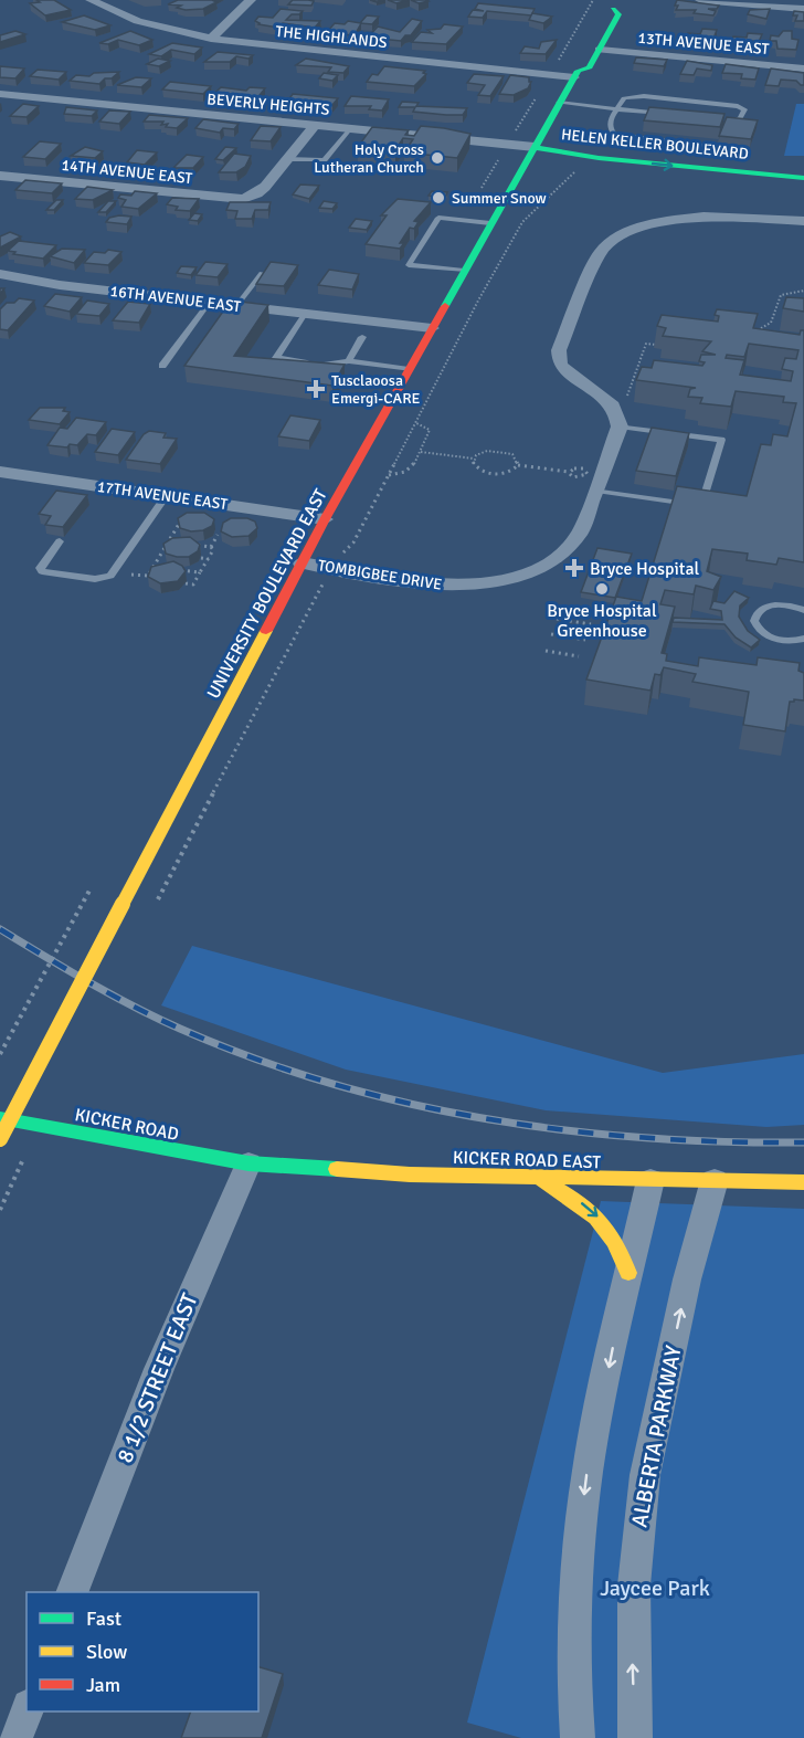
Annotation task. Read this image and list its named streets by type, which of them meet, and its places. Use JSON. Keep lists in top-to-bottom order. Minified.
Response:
{"streets":{"main road":["HELEN KELLER BOULEVARD","UNIVERSITY BOULEVARD EAST","KICKER ROAD","KICKER ROAD EAST"],"street":["THE HIGHLANDS","13TH AVENUE EAST","BEVERLY HEIGHTS","14TH AVENUE EAST","16TH AVENUE EAST","17TH AVENUE EAST","TOMBIGBEE DRIVE","8 1/2 STREET EAST","ALBERTA PARKWAY"]},"crossings":[["THE HIGHLANDS","UNIVERSITY BOULEVARD EAST"],["13TH AVENUE EAST","UNIVERSITY BOULEVARD EAST"],["BEVERLY HEIGHTS","HELEN KELLER BOULEVARD"],["BEVERLY HEIGHTS","UNIVERSITY BOULEVARD EAST"],["HELEN KELLER BOULEVARD","UNIVERSITY BOULEVARD EAST"],["16TH AVENUE EAST","UNIVERSITY BOULEVARD EAST"],["17TH AVENUE EAST","UNIVERSITY BOULEVARD EAST"],["TOMBIGBEE DRIVE","UNIVERSITY BOULEVARD EAST"],["KICKER ROAD","KICKER ROAD EAST"],["KICKER ROAD","8 1/2 STREET EAST"],["KICKER ROAD EAST","8 1/2 STREET EAST"],["KICKER ROAD EAST","ALBERTA PARKWAY"]],"parks":["Jaycee Park"],"places":{"other":["Holy Cross Lutheran Church","Summer Snow","Bryce Hospital Greenhouse"],"health":["Tusclaoosa Emergi-CARE","Bryce Hospital"]},"legend":["Fast","Slow","Jam"]}
